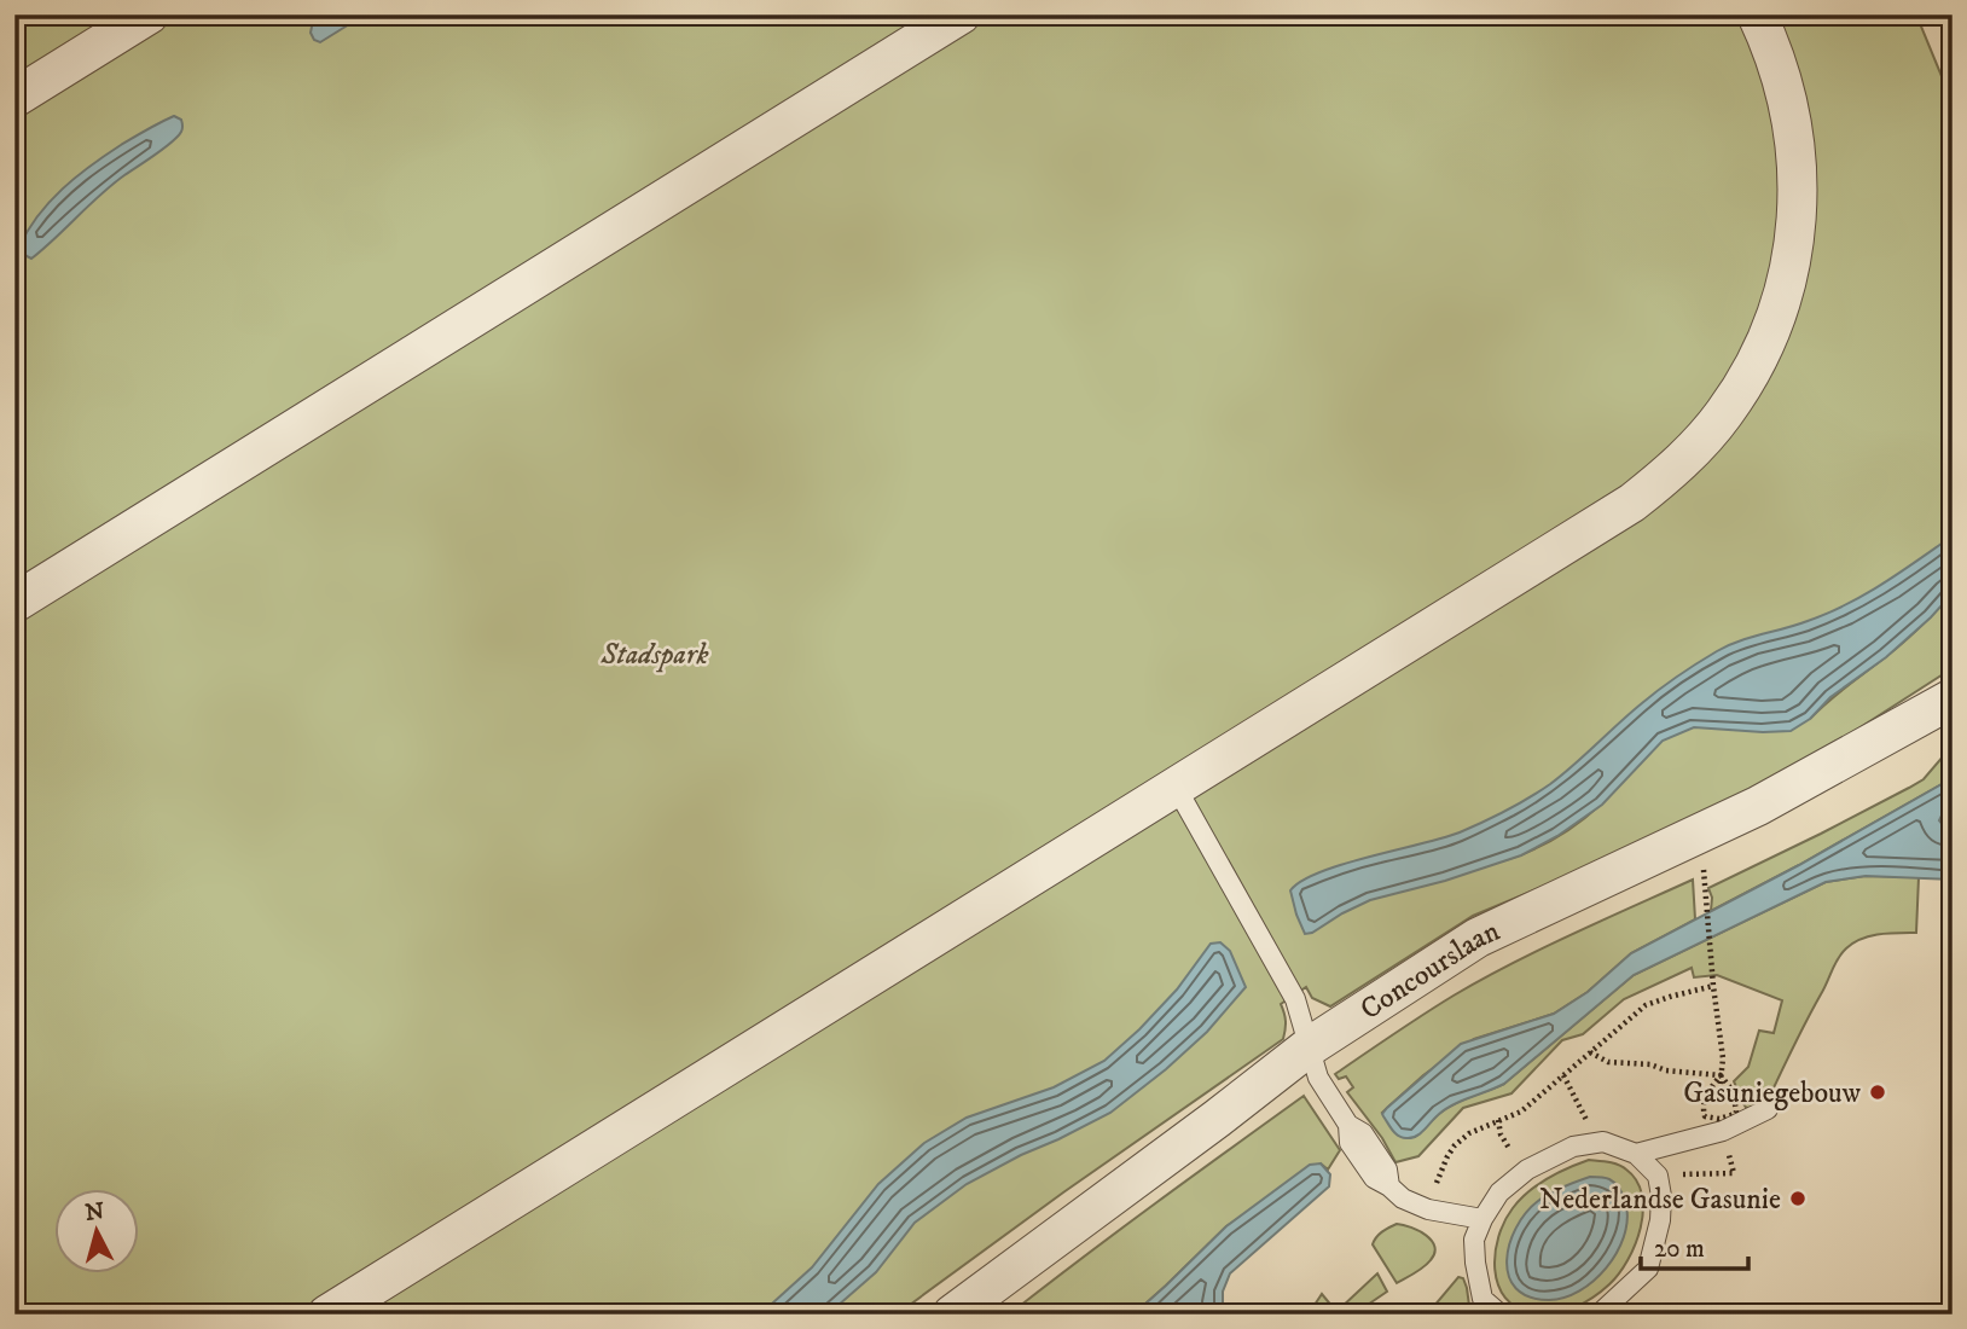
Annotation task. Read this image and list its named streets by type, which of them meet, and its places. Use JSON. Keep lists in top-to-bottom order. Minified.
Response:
{"streets":{"street":["Concourslaan"]},"parks":["Stadspark"],"places":["Gasuniegebouw","Nederlandse Gasunie"],"scale_bar":"20 m","north":"top"}
